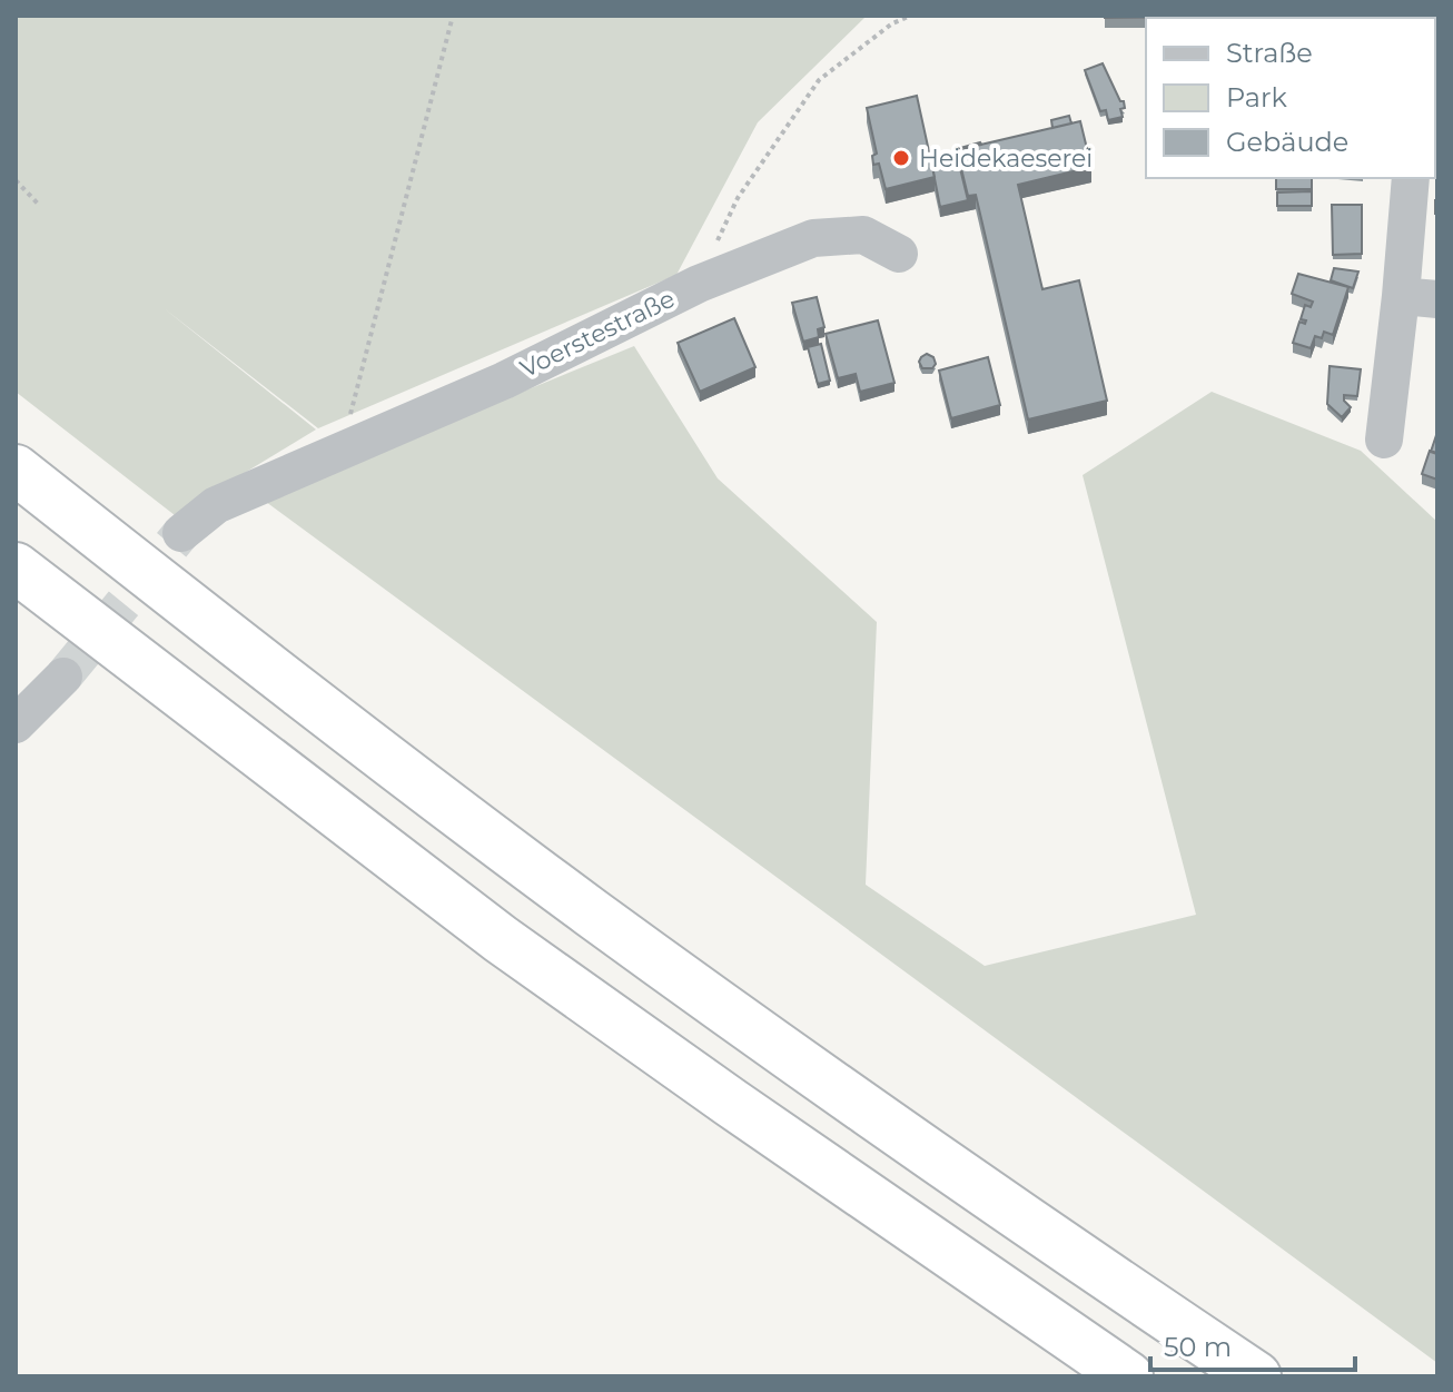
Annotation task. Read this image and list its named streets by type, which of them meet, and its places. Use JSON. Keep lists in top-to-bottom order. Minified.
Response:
{"streets":{"street":["Voerstestraße"]},"places":["Heidekaeserei"],"legend":["Straße","Park","Gebäude"],"scale_bar":"50 m"}
